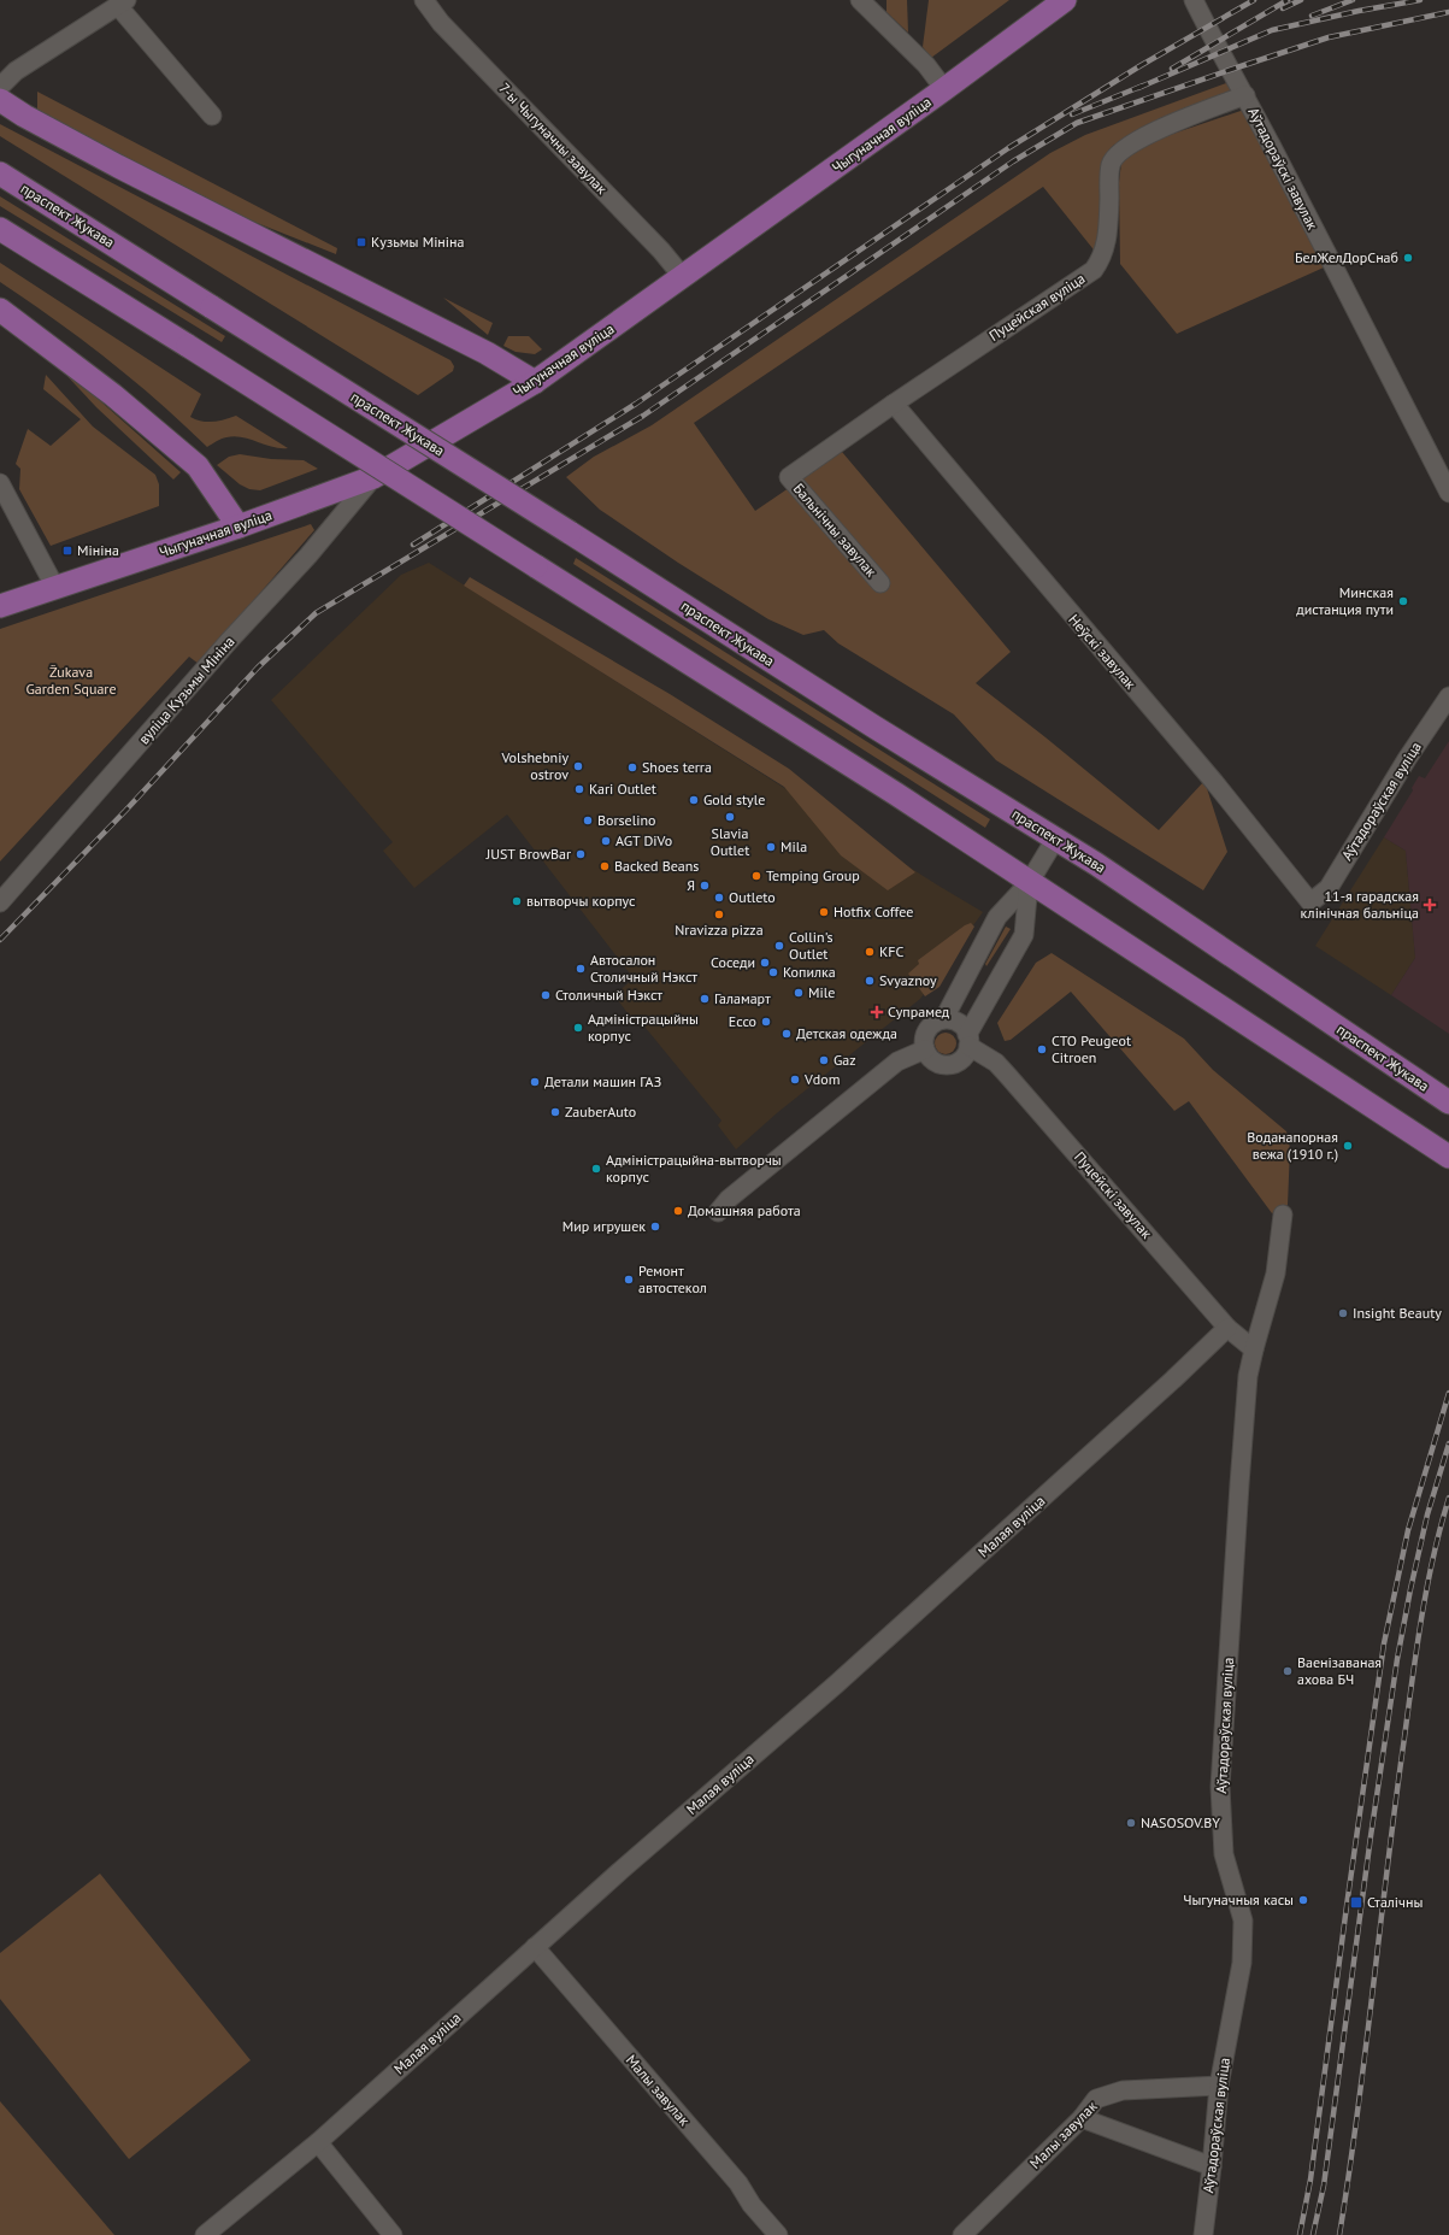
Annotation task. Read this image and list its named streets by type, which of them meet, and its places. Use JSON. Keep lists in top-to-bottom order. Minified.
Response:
{"streets":{"main road":["Чыгуначная вуліца","праспект Жукава"],"street":["7-ы Чыгуначны завулак","Аўтадораўскі завулак","Пуцейская вуліца","Бальнічны завулак","Неўскі завулак","вуліца Кузьмы Мініна","Аўтадораўская вуліца","Пуцейскі завулак","Малая вуліца","Малы завулак"]},"crossings":[["Чыгуначная вуліца","7-ы Чыгуначны завулак"],["Чыгуначная вуліца","вуліца Кузьмы Мініна"],["Аўтадораўскі завулак","Пуцейская вуліца"],["Пуцейская вуліца","Бальнічны завулак"],["Пуцейская вуліца","Неўскі завулак"],["Неўскі завулак","Аўтадораўская вуліца"],["Аўтадораўская вуліца","Пуцейскі завулак"],["Аўтадораўская вуліца","Малы завулак"],["Пуцейскі завулак","Малая вуліца"],["Малая вуліца","Малы завулак"]],"parks":["Žukava Garden Square"],"places":{"transit":["Кузьмы Мініна","Мініна","Сталічны"],"other":["БелЖелДорСнаб","Минская дистанция пути","Volshebniy ostrov","Shoes terra","Kari Outlet","Gold style","Slavia Outlet","Borselino","AGT DiVo","Mila","JUST BrowBar","Backed Beans","Temping Group","Я","Outleto","вытворчы корпус","Hotfix Coffee","Nravizza pizza","Collin's Outlet","KFC","Соседи","Автосалон Столичный Нэкст","Копилка","Svyaznoy","Mile","Столичный Нэкст","Галамарт","Ecco","Адміністрацыйны корпус","Детская одежда","СТО Peugeot Citroen","Gaz","Vdom","Детали машин ГАЗ","ZauberAuto","Воданапорная вежа (1910 г.)","Адміністрацыйна-вытворчы корпус","Домашняя работа","Мир игрушек","Ремонт автостекол","Insight Beauty","Ваенізаваная ахова БЧ","NASOSOV.BY","Чыгуначныя касы"],"health":["11-я гарадская клінічная бальніца","Супрамед"]}}
